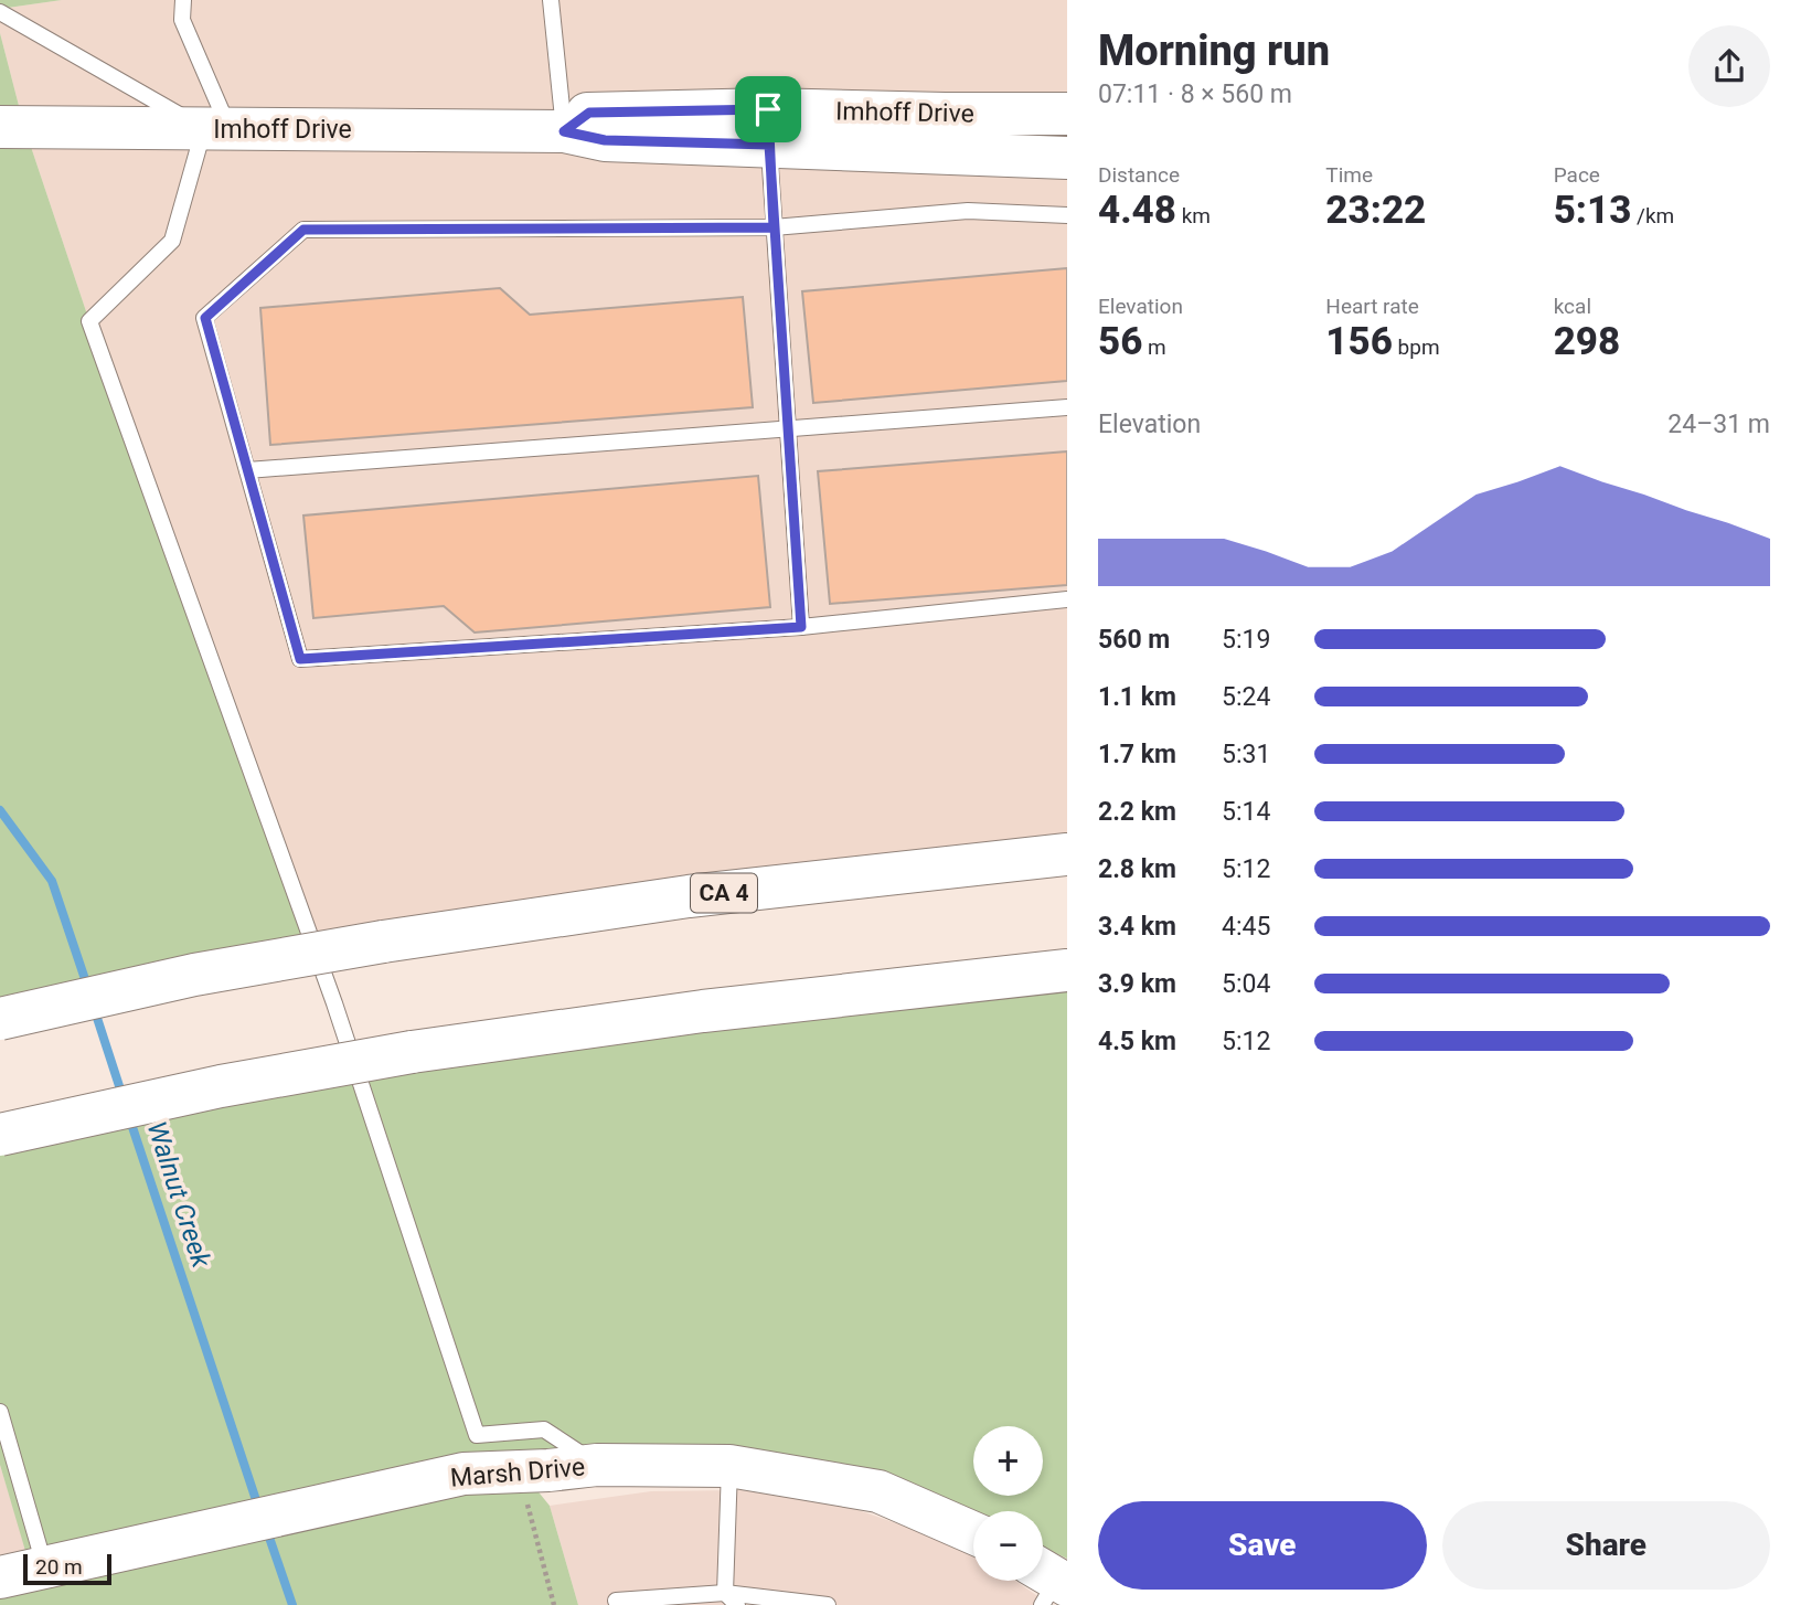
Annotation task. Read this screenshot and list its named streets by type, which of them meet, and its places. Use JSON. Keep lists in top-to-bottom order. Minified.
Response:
{"streets":{"main road":["Imhoff Drive","CA 4","Marsh Drive"]},"water":["Walnut Creek"],"scale_bar":"20 m","page":{"heading":["Morning run","07:11 · 8 × 560 m"],"stats":[["Distance","4.48 km"],["Time","23:22"],["Pace","5:13 /km"],["Elevation","56 m"],["Heart rate","156 bpm"],["kcal","298"]],"chart":["Elevation","24–31 m"],"list":[{"name":"560 m","note":"5:19"},{"name":"1.1 km","note":"5:24"},{"name":"1.7 km","note":"5:31"},{"name":"2.2 km","note":"5:14"},{"name":"2.8 km","note":"5:12"},{"name":"3.4 km","note":"4:45"},{"name":"3.9 km","note":"5:04"},{"name":"4.5 km","note":"5:12"}],"map_buttons":["+","−"],"buttons":["Save","Share"],"scale":"20 m"}}
